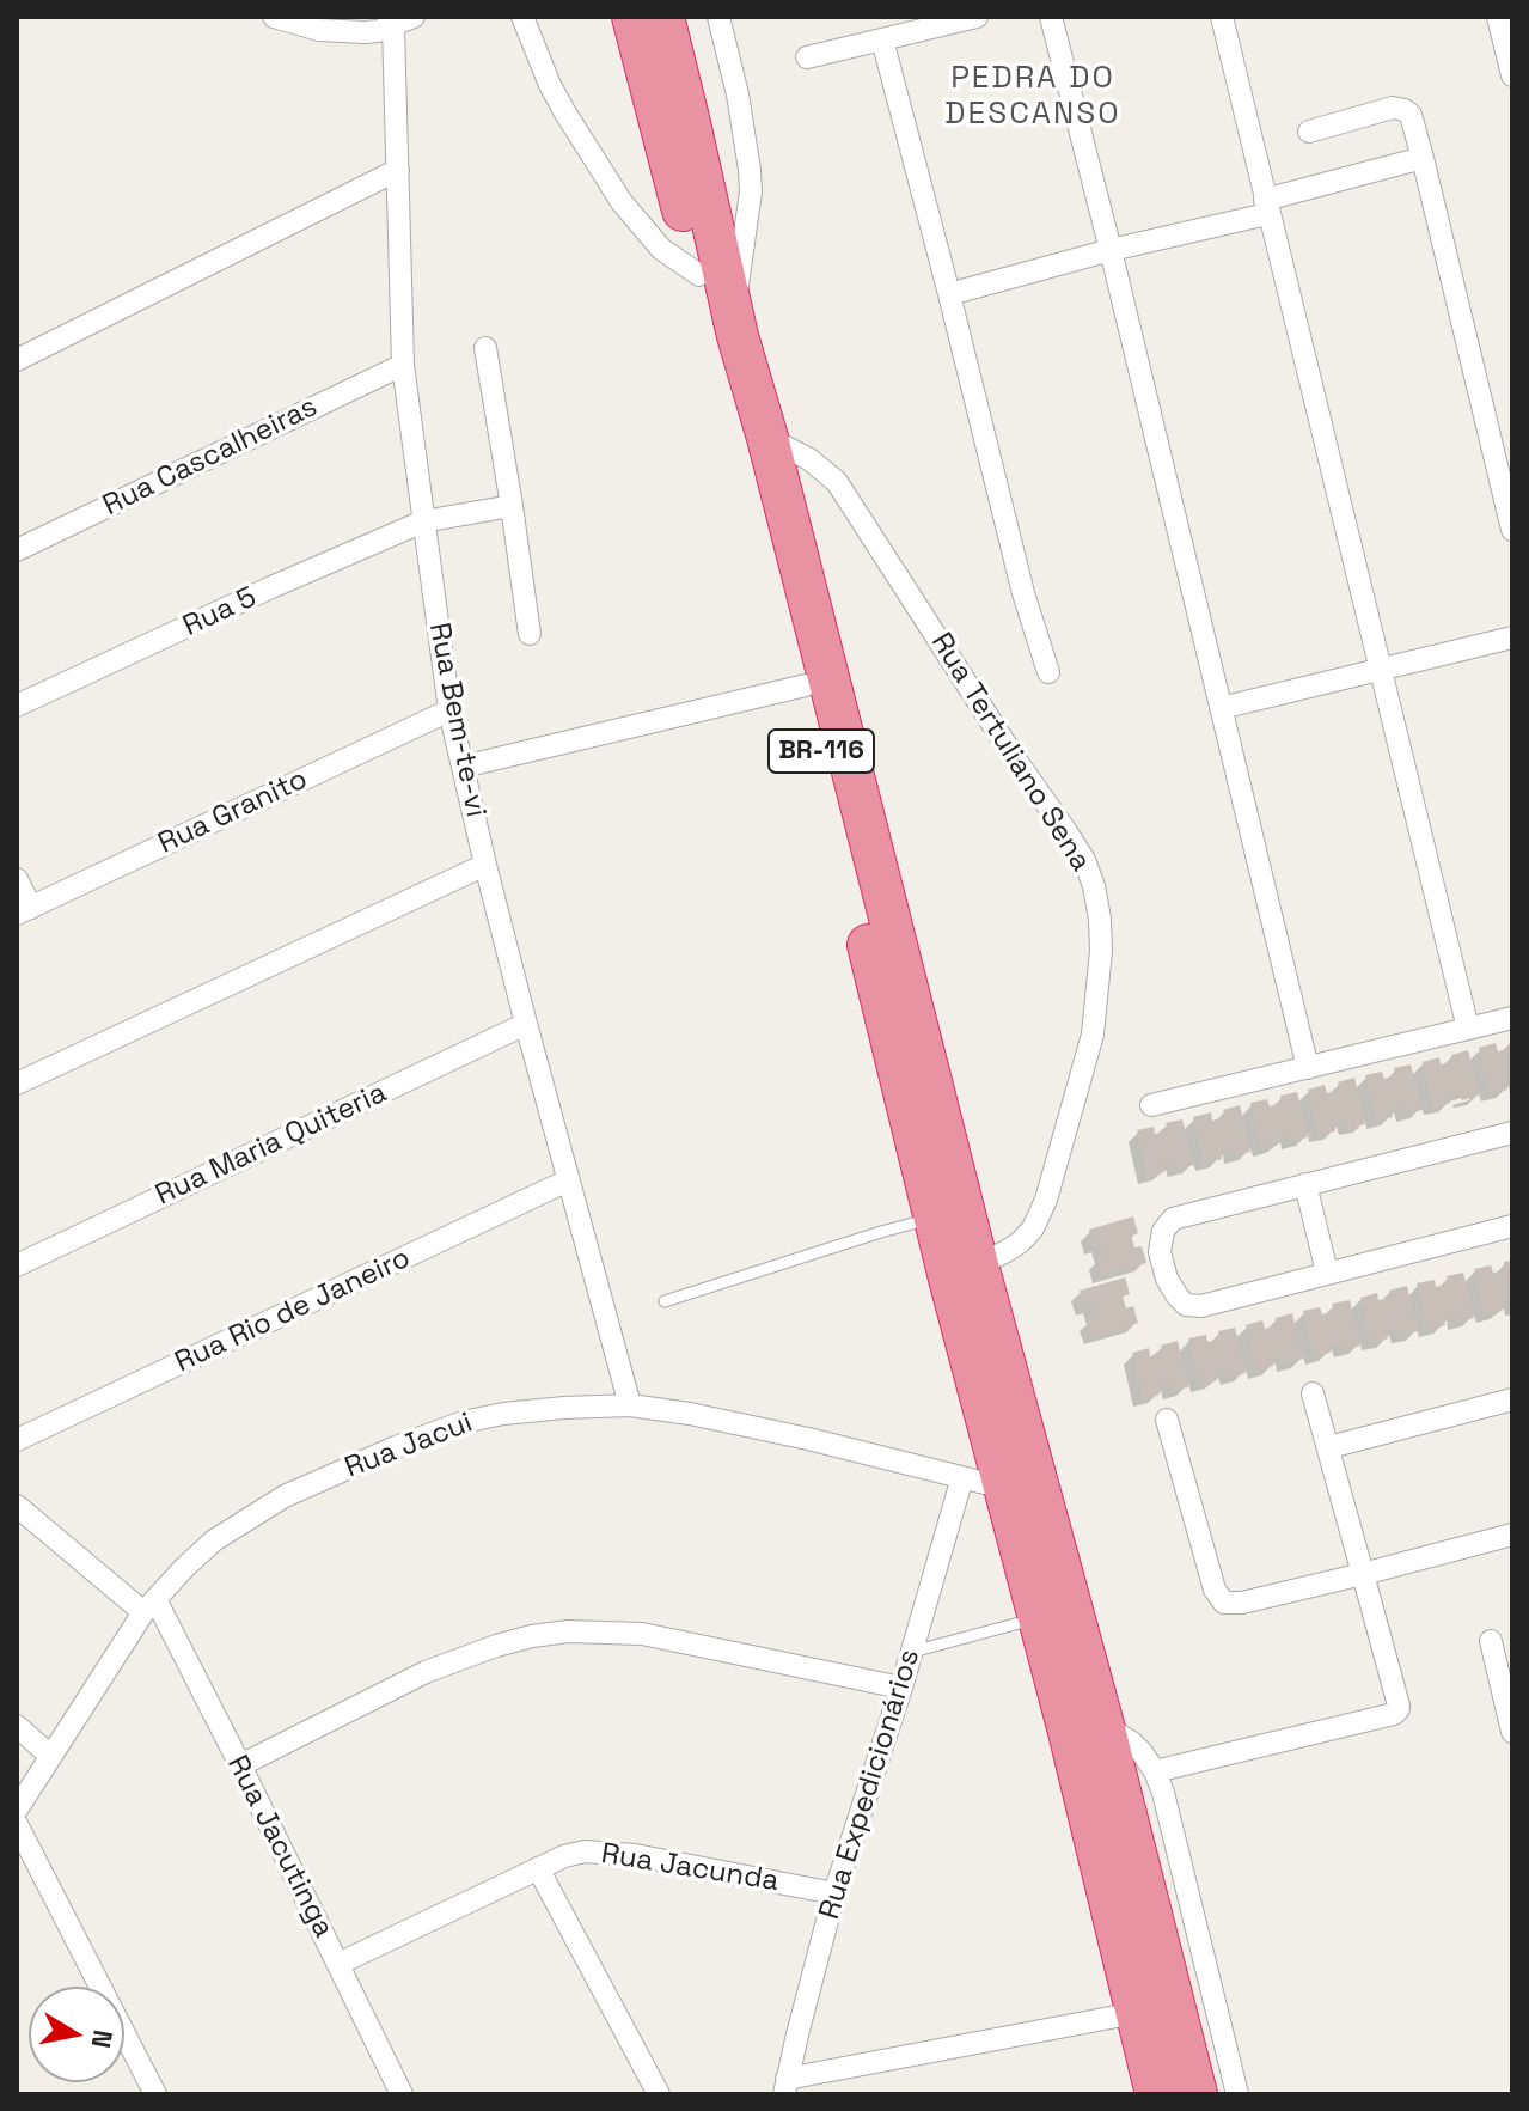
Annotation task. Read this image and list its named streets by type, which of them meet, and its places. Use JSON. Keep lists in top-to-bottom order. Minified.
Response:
{"streets":{"highway":["BR-116"],"street":["Rua Cascalheiras","Rua 5","Rua Bem-te-vi","Rua Tertuliano Sena","Rua Granito","Rua Maria Quiteria","Rua Rio de Janeiro","Rua Jacui","Rua Expedicionários","Rua Jacutinga","Rua Jacunda"]},"crossings":[["Rua Cascalheiras","Rua Bem-te-vi"],["Rua 5","Rua Bem-te-vi"],["Rua Bem-te-vi","Rua Granito"],["Rua Bem-te-vi","Rua Maria Quiteria"],["Rua Bem-te-vi","Rua Rio de Janeiro"],["Rua Bem-te-vi","Rua Jacui"],["BR-116","Rua Jacui"],["Rua Jacui","Rua Expedicionários"],["Rua Jacui","Rua Jacutinga"],["Rua Expedicionários","Rua Jacunda"],["Rua Jacutinga","Rua Jacunda"]],"districts":["PEDRA DO DESCANSO"],"north":"right"}
